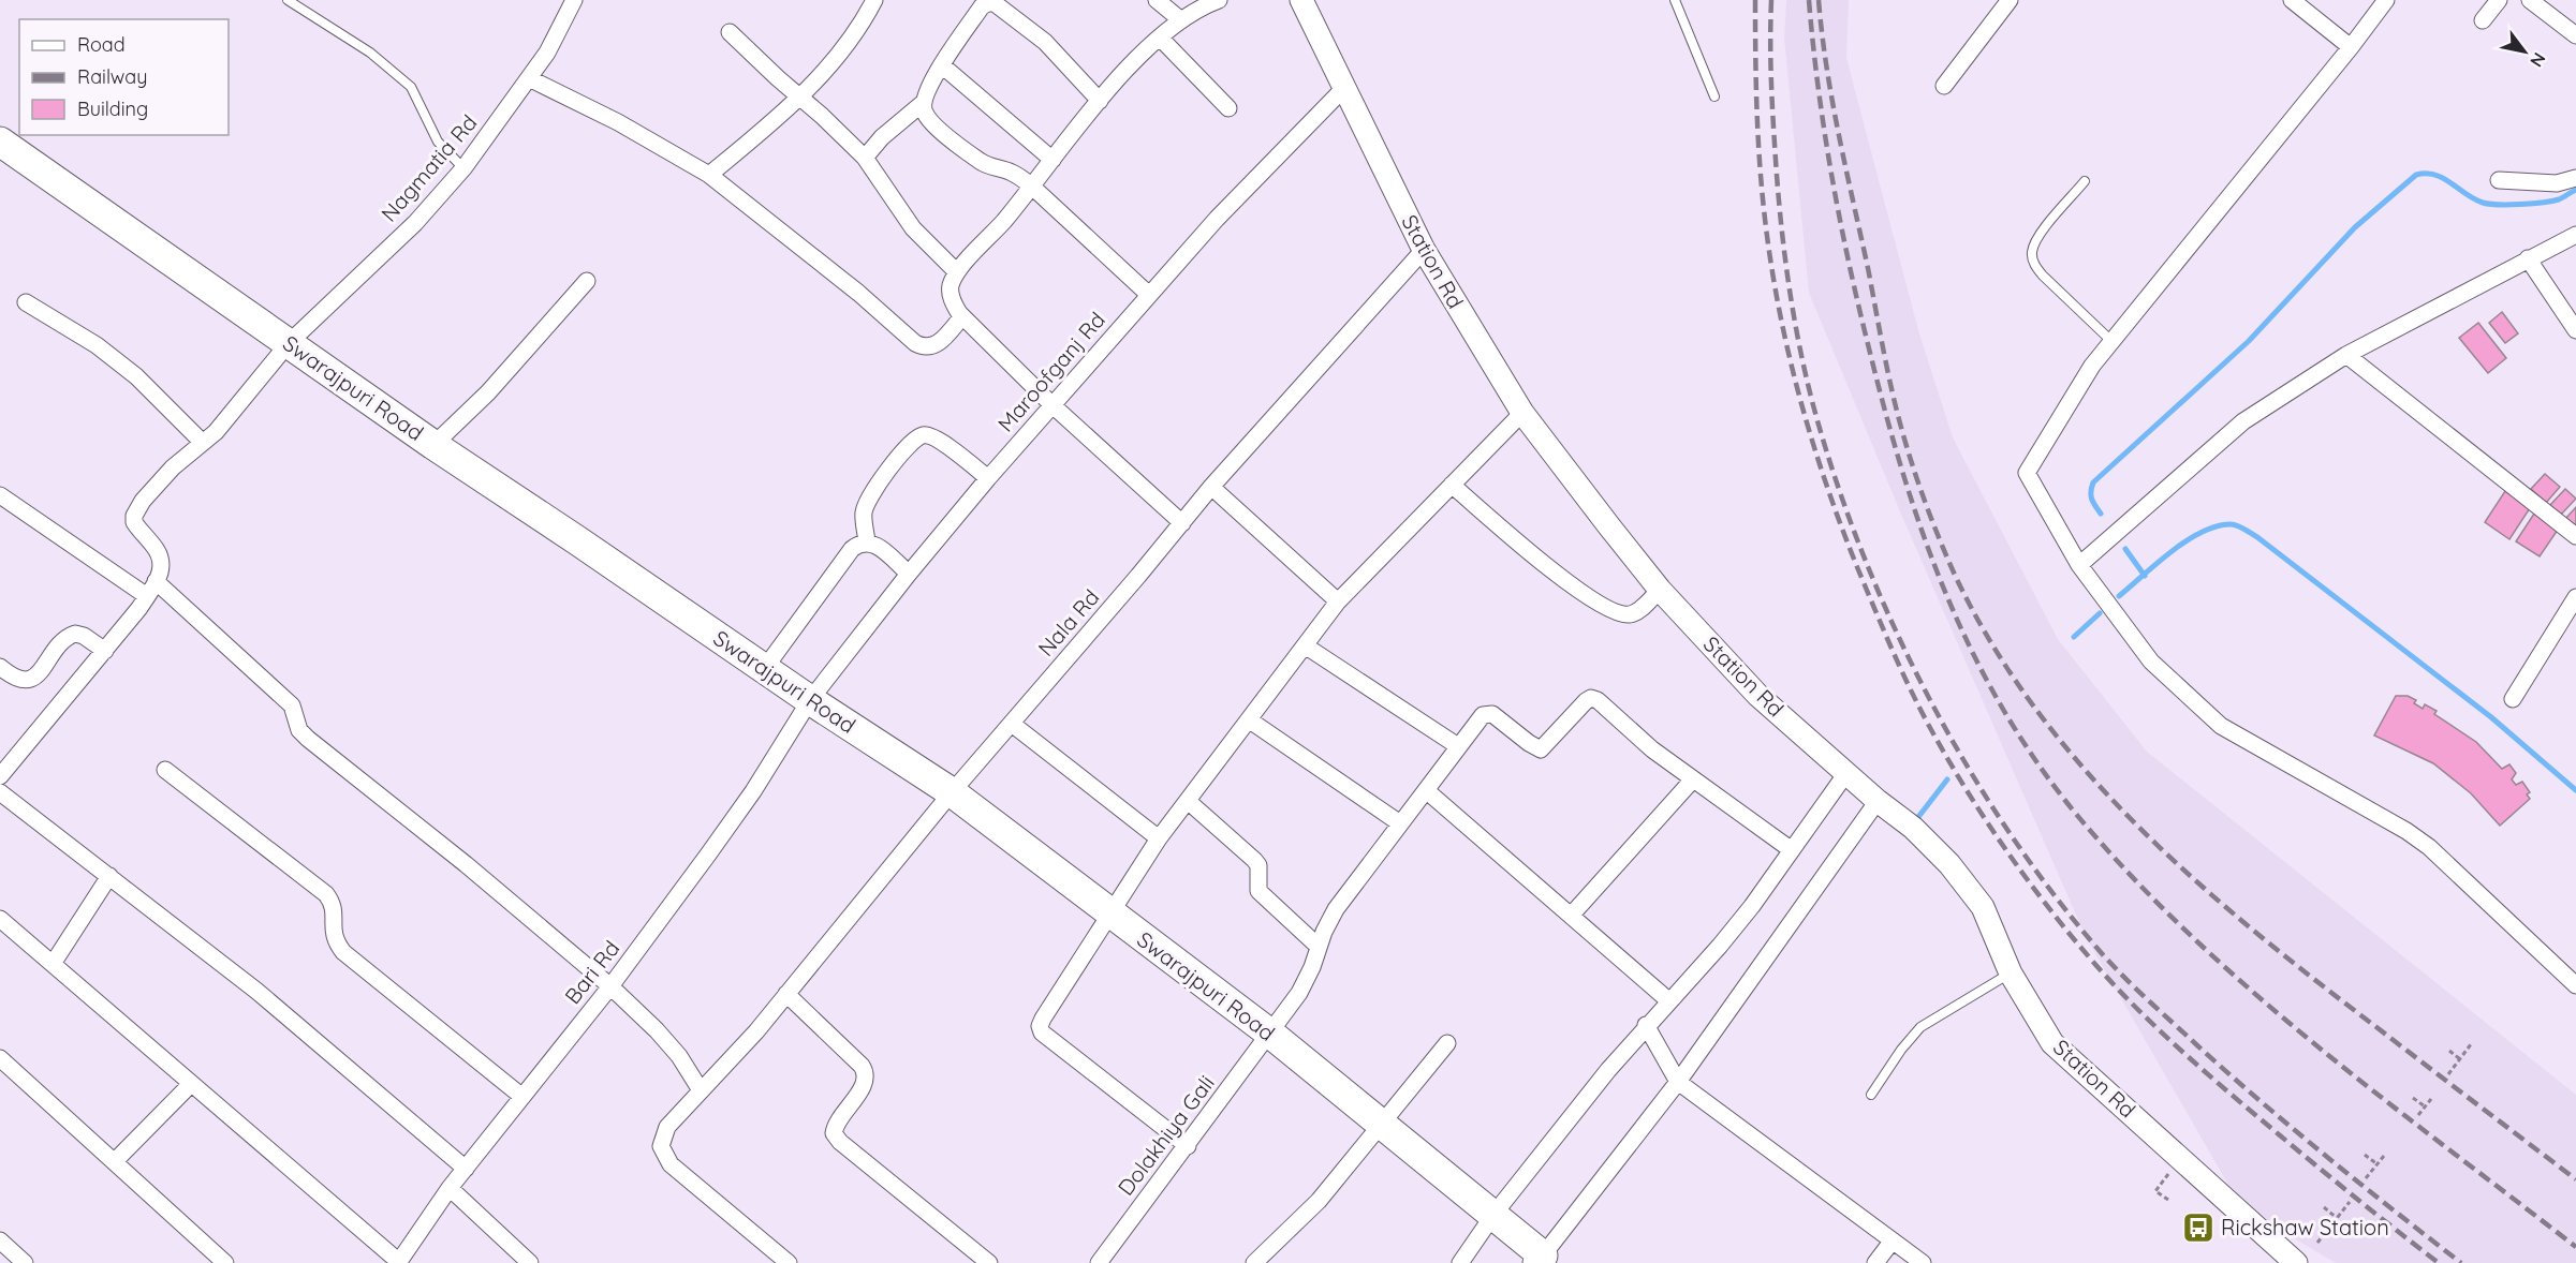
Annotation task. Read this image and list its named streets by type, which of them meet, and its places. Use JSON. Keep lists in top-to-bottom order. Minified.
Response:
{"streets":{"highway":["Swarajpuri Road"],"street":["Nagmatia Rd","Station Rd","Maroofganj Rd","Nala Rd","Bari Rd","Dolakhiya Gali"]},"crossings":[["Nagmatia Rd","Swarajpuri Road"],["Station Rd","Maroofganj Rd"],["Station Rd","Nala Rd"],["Maroofganj Rd","Swarajpuri Road"],["Maroofganj Rd","Bari Rd"],["Swarajpuri Road","Nala Rd"],["Swarajpuri Road","Bari Rd"],["Swarajpuri Road","Dolakhiya Gali"]],"places":{"bus stop":["Rickshaw Station"]},"legend":["Road","Railway","Building"],"north":"bottom right"}
